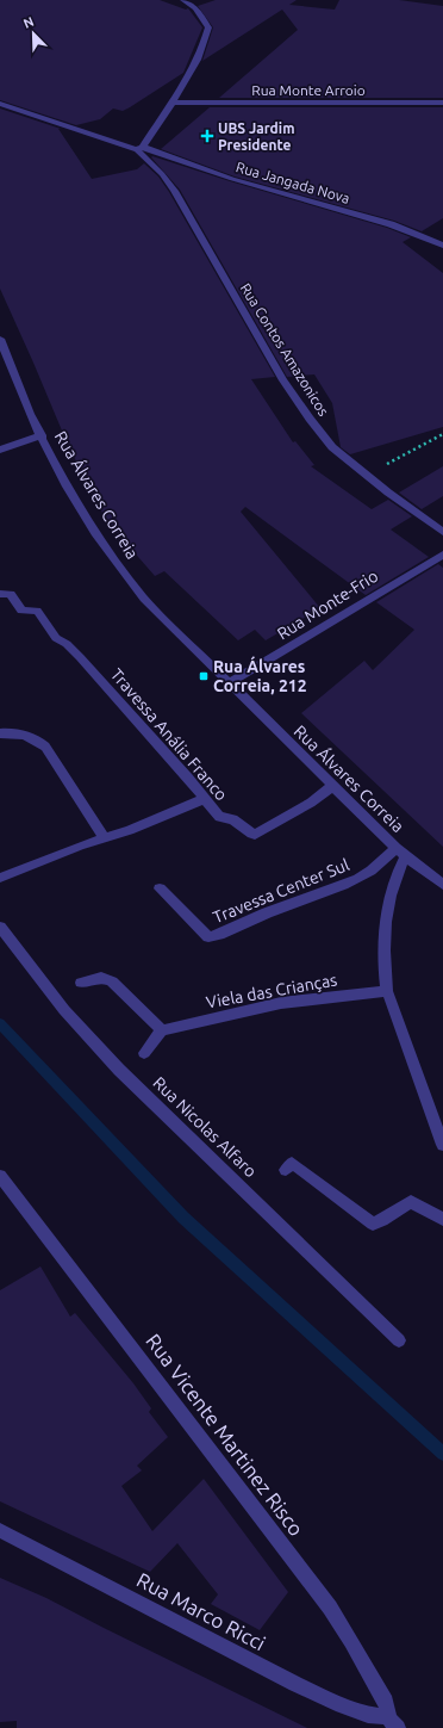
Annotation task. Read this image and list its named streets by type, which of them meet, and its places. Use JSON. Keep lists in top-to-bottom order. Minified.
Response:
{"streets":{"street":["Rua Monte Arroio","Rua Jangada Nova","Rua Contos Amazonicos","Rua Álvares Correia","Rua Monte-Frio","Travessa Anália Franco","Travessa Center Sul","Viela das Crianças","Rua Nicolas Alfaro","Rua Vicente Martinez Risco","Rua Marco Ricci"]},"crossings":[["Rua Jangada Nova","Rua Contos Amazonicos"],["Rua Álvares Correia","Rua Monte-Frio"],["Rua Álvares Correia","Travessa Anália Franco"],["Rua Álvares Correia","Travessa Center Sul"],["Rua Vicente Martinez Risco","Rua Marco Ricci"]],"places":{"health":["UBS Jardim Presidente"],"transit":["Rua Álvares Correia, 212"]},"north":"top left"}
